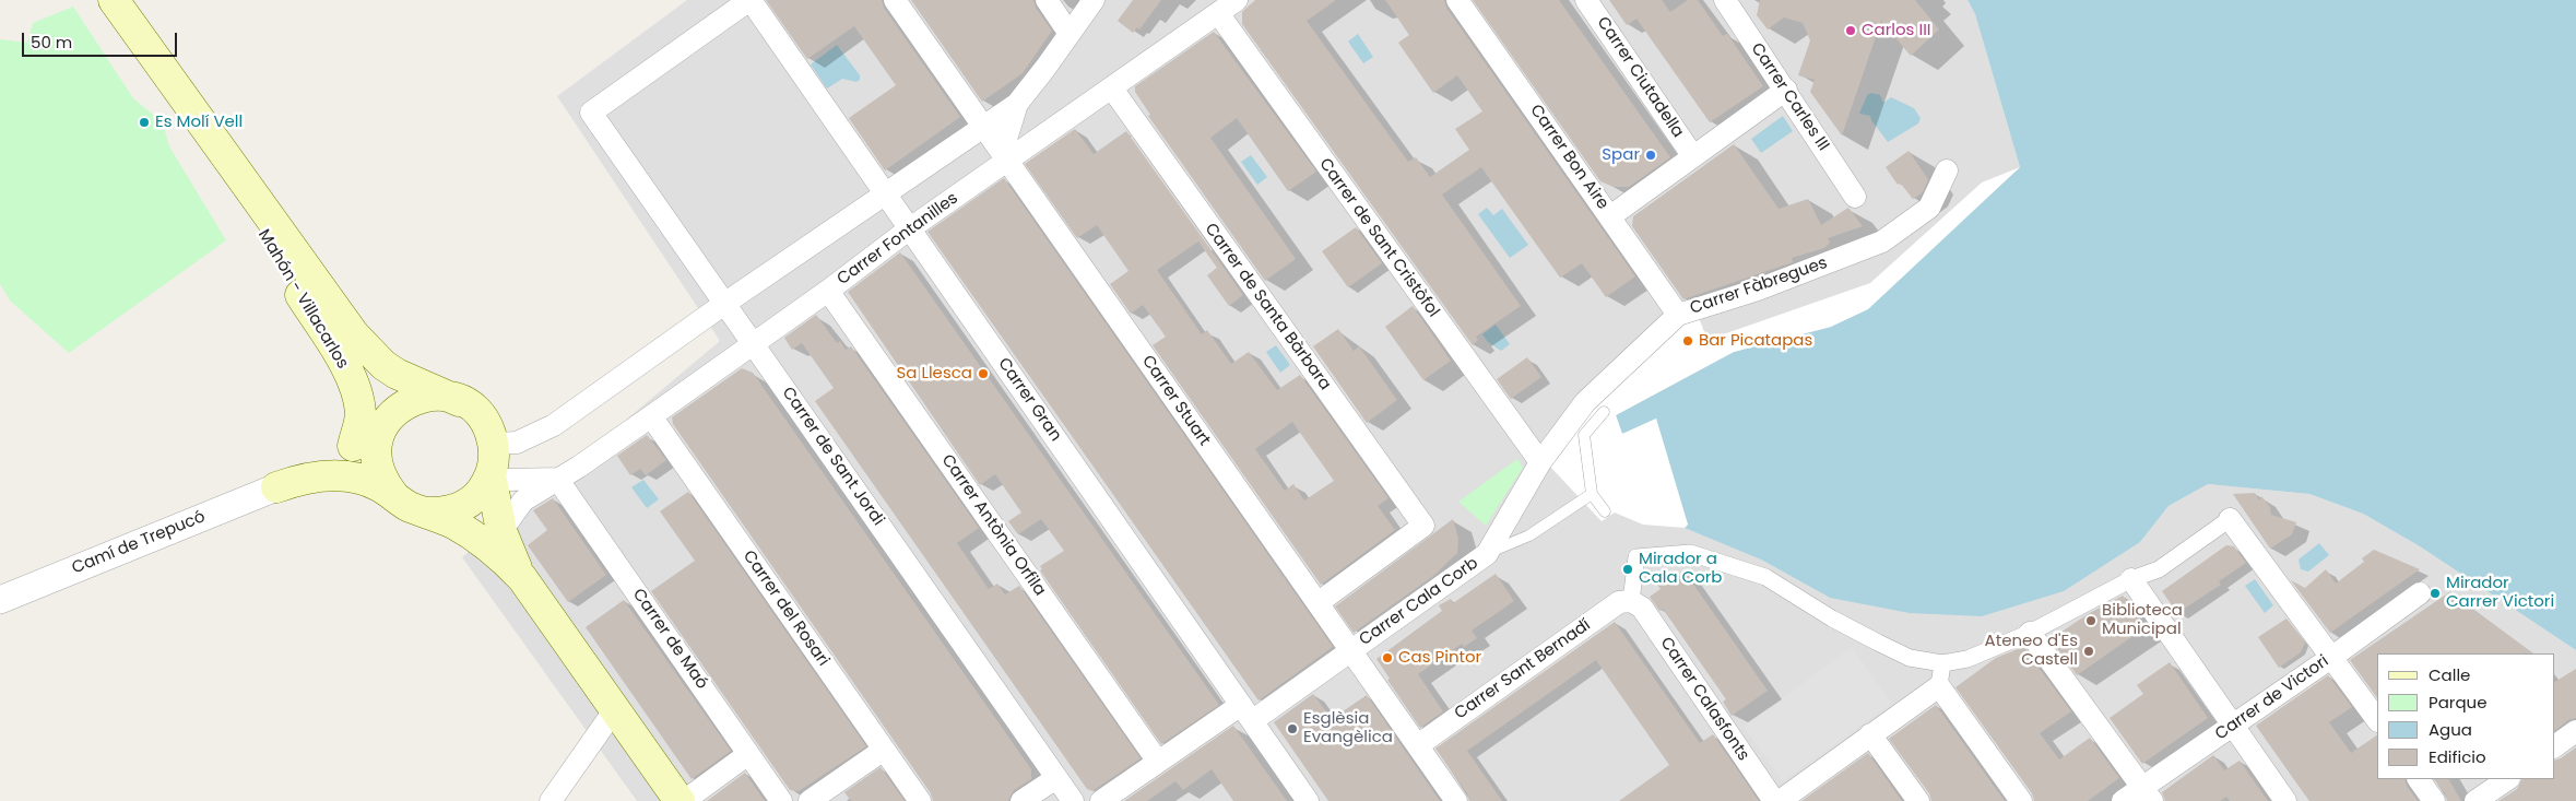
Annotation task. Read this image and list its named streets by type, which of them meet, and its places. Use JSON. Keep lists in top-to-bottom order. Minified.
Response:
{"streets":{"main road":["Mahón - Villacarlos"],"street":["Carrer Ciutadella","Carrer Carles III","Carrer Bon Aire","Carrer de Sant Cristòfol","Carrer Fontanilles","Carrer Fàbregues","Carrer de Santa Bàrbara","Carrer Gran","Carrer Stuart","Carrer de Sant Jordi","Carrer Antònia Orfila","Camí de Trepucó","Carrer Cala Corb","Carrer del Rosari","Carrer de Maó","Carrer Sant Bernadí","Carrer de Victori","Carrer Calasfonts"]},"crossings":[["Carrer Bon Aire","Carrer Fàbregues"],["Carrer de Sant Cristòfol","Carrer Fontanilles"],["Carrer de Sant Cristòfol","Carrer Fàbregues"],["Carrer Fontanilles","Mahón - Villacarlos"],["Carrer Fontanilles","Carrer de Santa Bàrbara"],["Carrer Fontanilles","Carrer Gran"],["Carrer Fontanilles","Carrer Stuart"],["Carrer Fontanilles","Carrer de Sant Jordi"],["Carrer Fontanilles","Carrer Antònia Orfila"],["Carrer Fontanilles","Carrer del Rosari"],["Carrer Fontanilles","Carrer de Maó"],["Carrer Fàbregues","Carrer Cala Corb"],["Carrer de Santa Bàrbara","Carrer Stuart"],["Carrer Gran","Carrer de Sant Jordi"],["Carrer Gran","Carrer Cala Corb"],["Carrer Stuart","Carrer Cala Corb"],["Carrer Stuart","Carrer Sant Bernadí"],["Carrer Antònia Orfila","Carrer Cala Corb"],["Carrer Sant Bernadí","Carrer Calasfonts"]],"places":["Carlos III","Es Molí Vell","Spar","Bar Picatapas","Sa Llesca","Mirador a Cala Corb","Mirador Carrer Victori","Biblioteca Municipal","Ateneo d'Es Castell","Cas Pintor","Esglèsia Evangèlica"],"legend":["Calle","Parque","Agua","Edificio"],"scale_bar":"50 m"}
